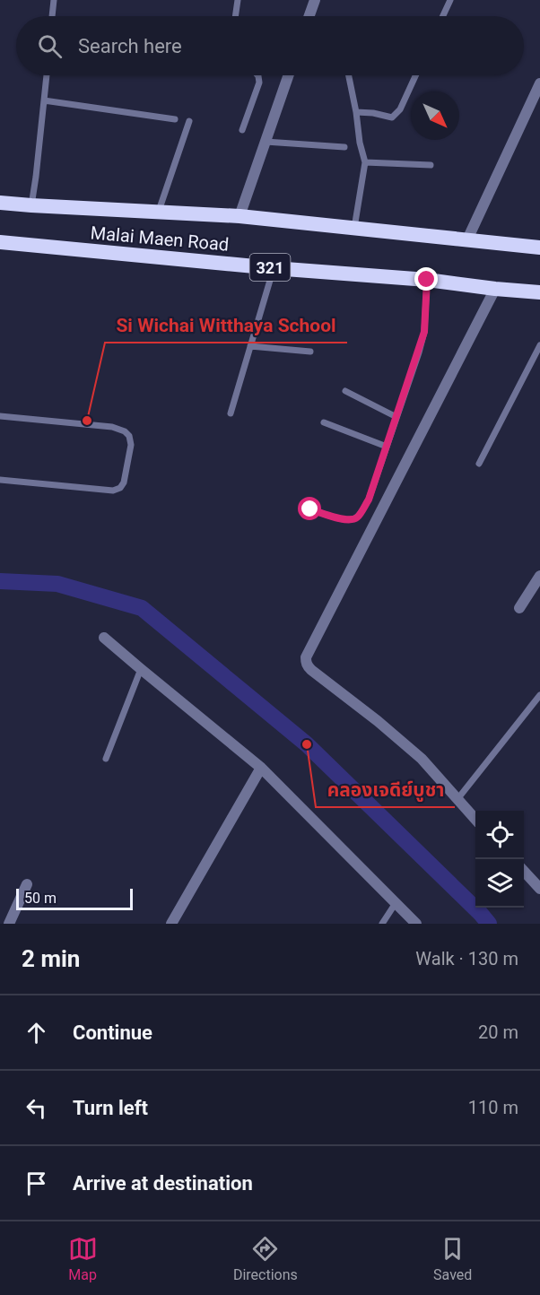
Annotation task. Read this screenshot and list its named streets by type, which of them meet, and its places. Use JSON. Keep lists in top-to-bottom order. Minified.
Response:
{"streets":{"highway":["Malai Maen Road","321"]},"places":["Si Wichai Witthaya School","คลองเจดีย์บูชา"],"scale_bar":"50 m","north":"bottom right","page":{"search":"Search here","scale":"50 m","heading":["2 min","Walk · 130 m"],"list":[["Continue","20 m"],["Turn left","110 m"],"Arrive at destination"],"nav":["Map","Directions","Saved"]}}
